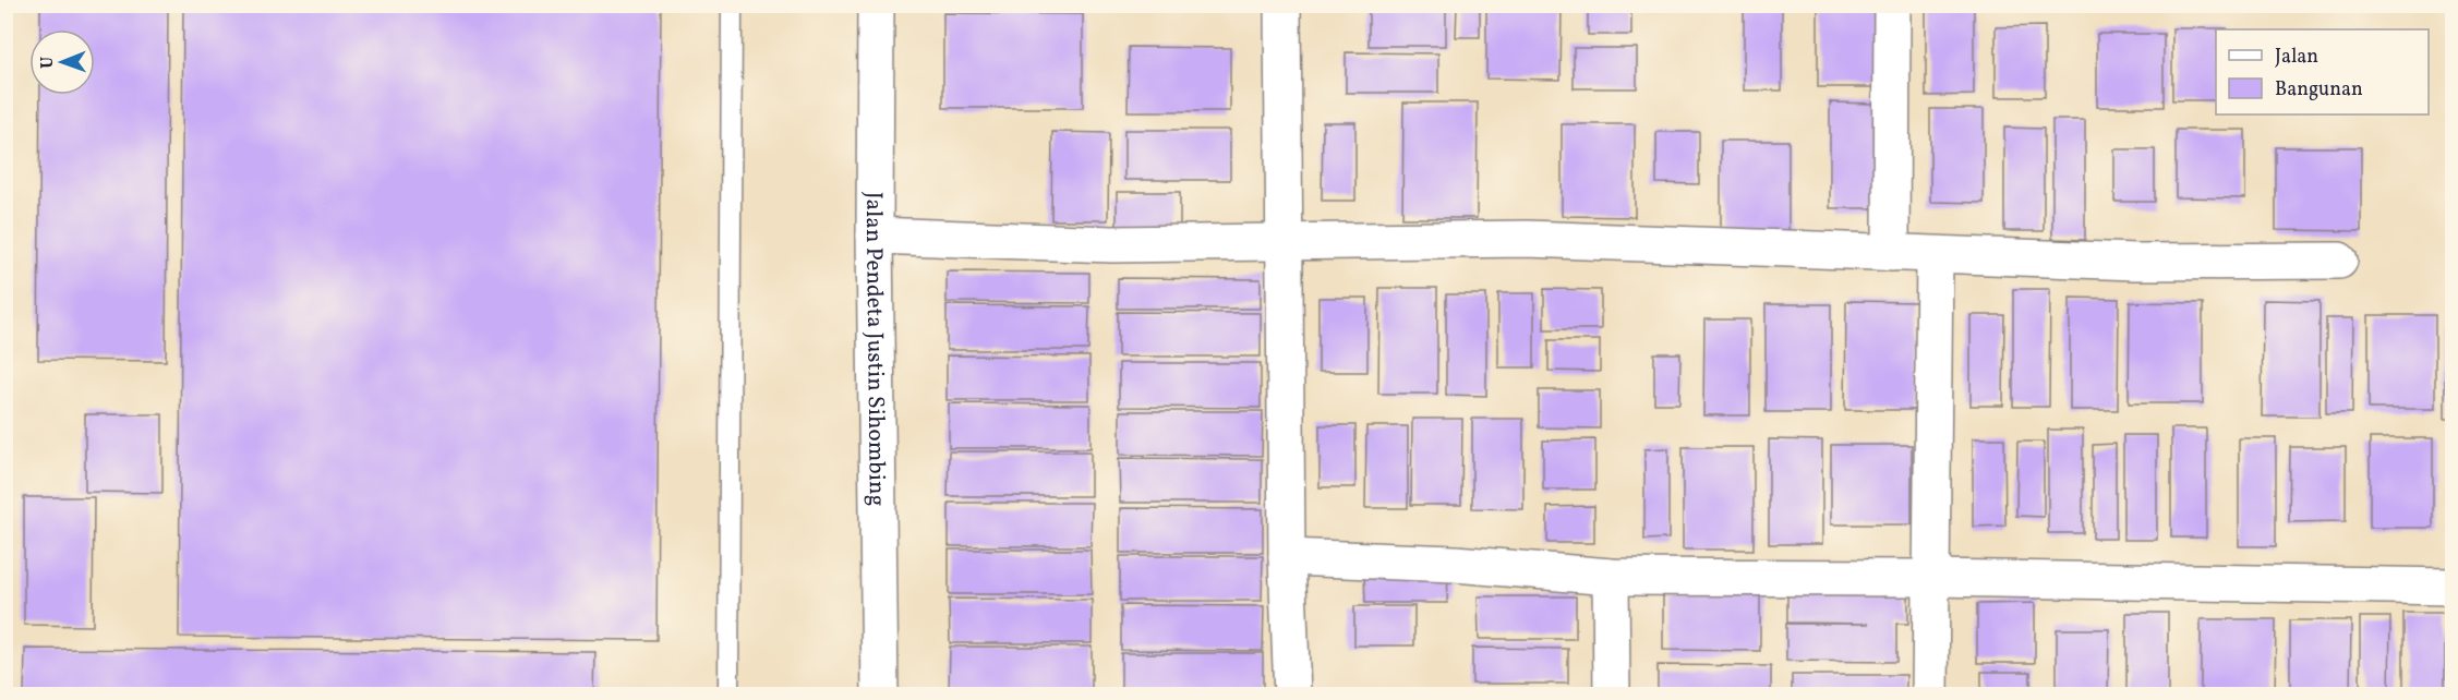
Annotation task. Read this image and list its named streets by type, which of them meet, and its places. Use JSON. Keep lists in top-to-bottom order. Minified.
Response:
{"streets":{"street":["Jalan Pendeta Justin Sihombing"]},"legend":["Jalan","Bangunan"],"north":"left"}
